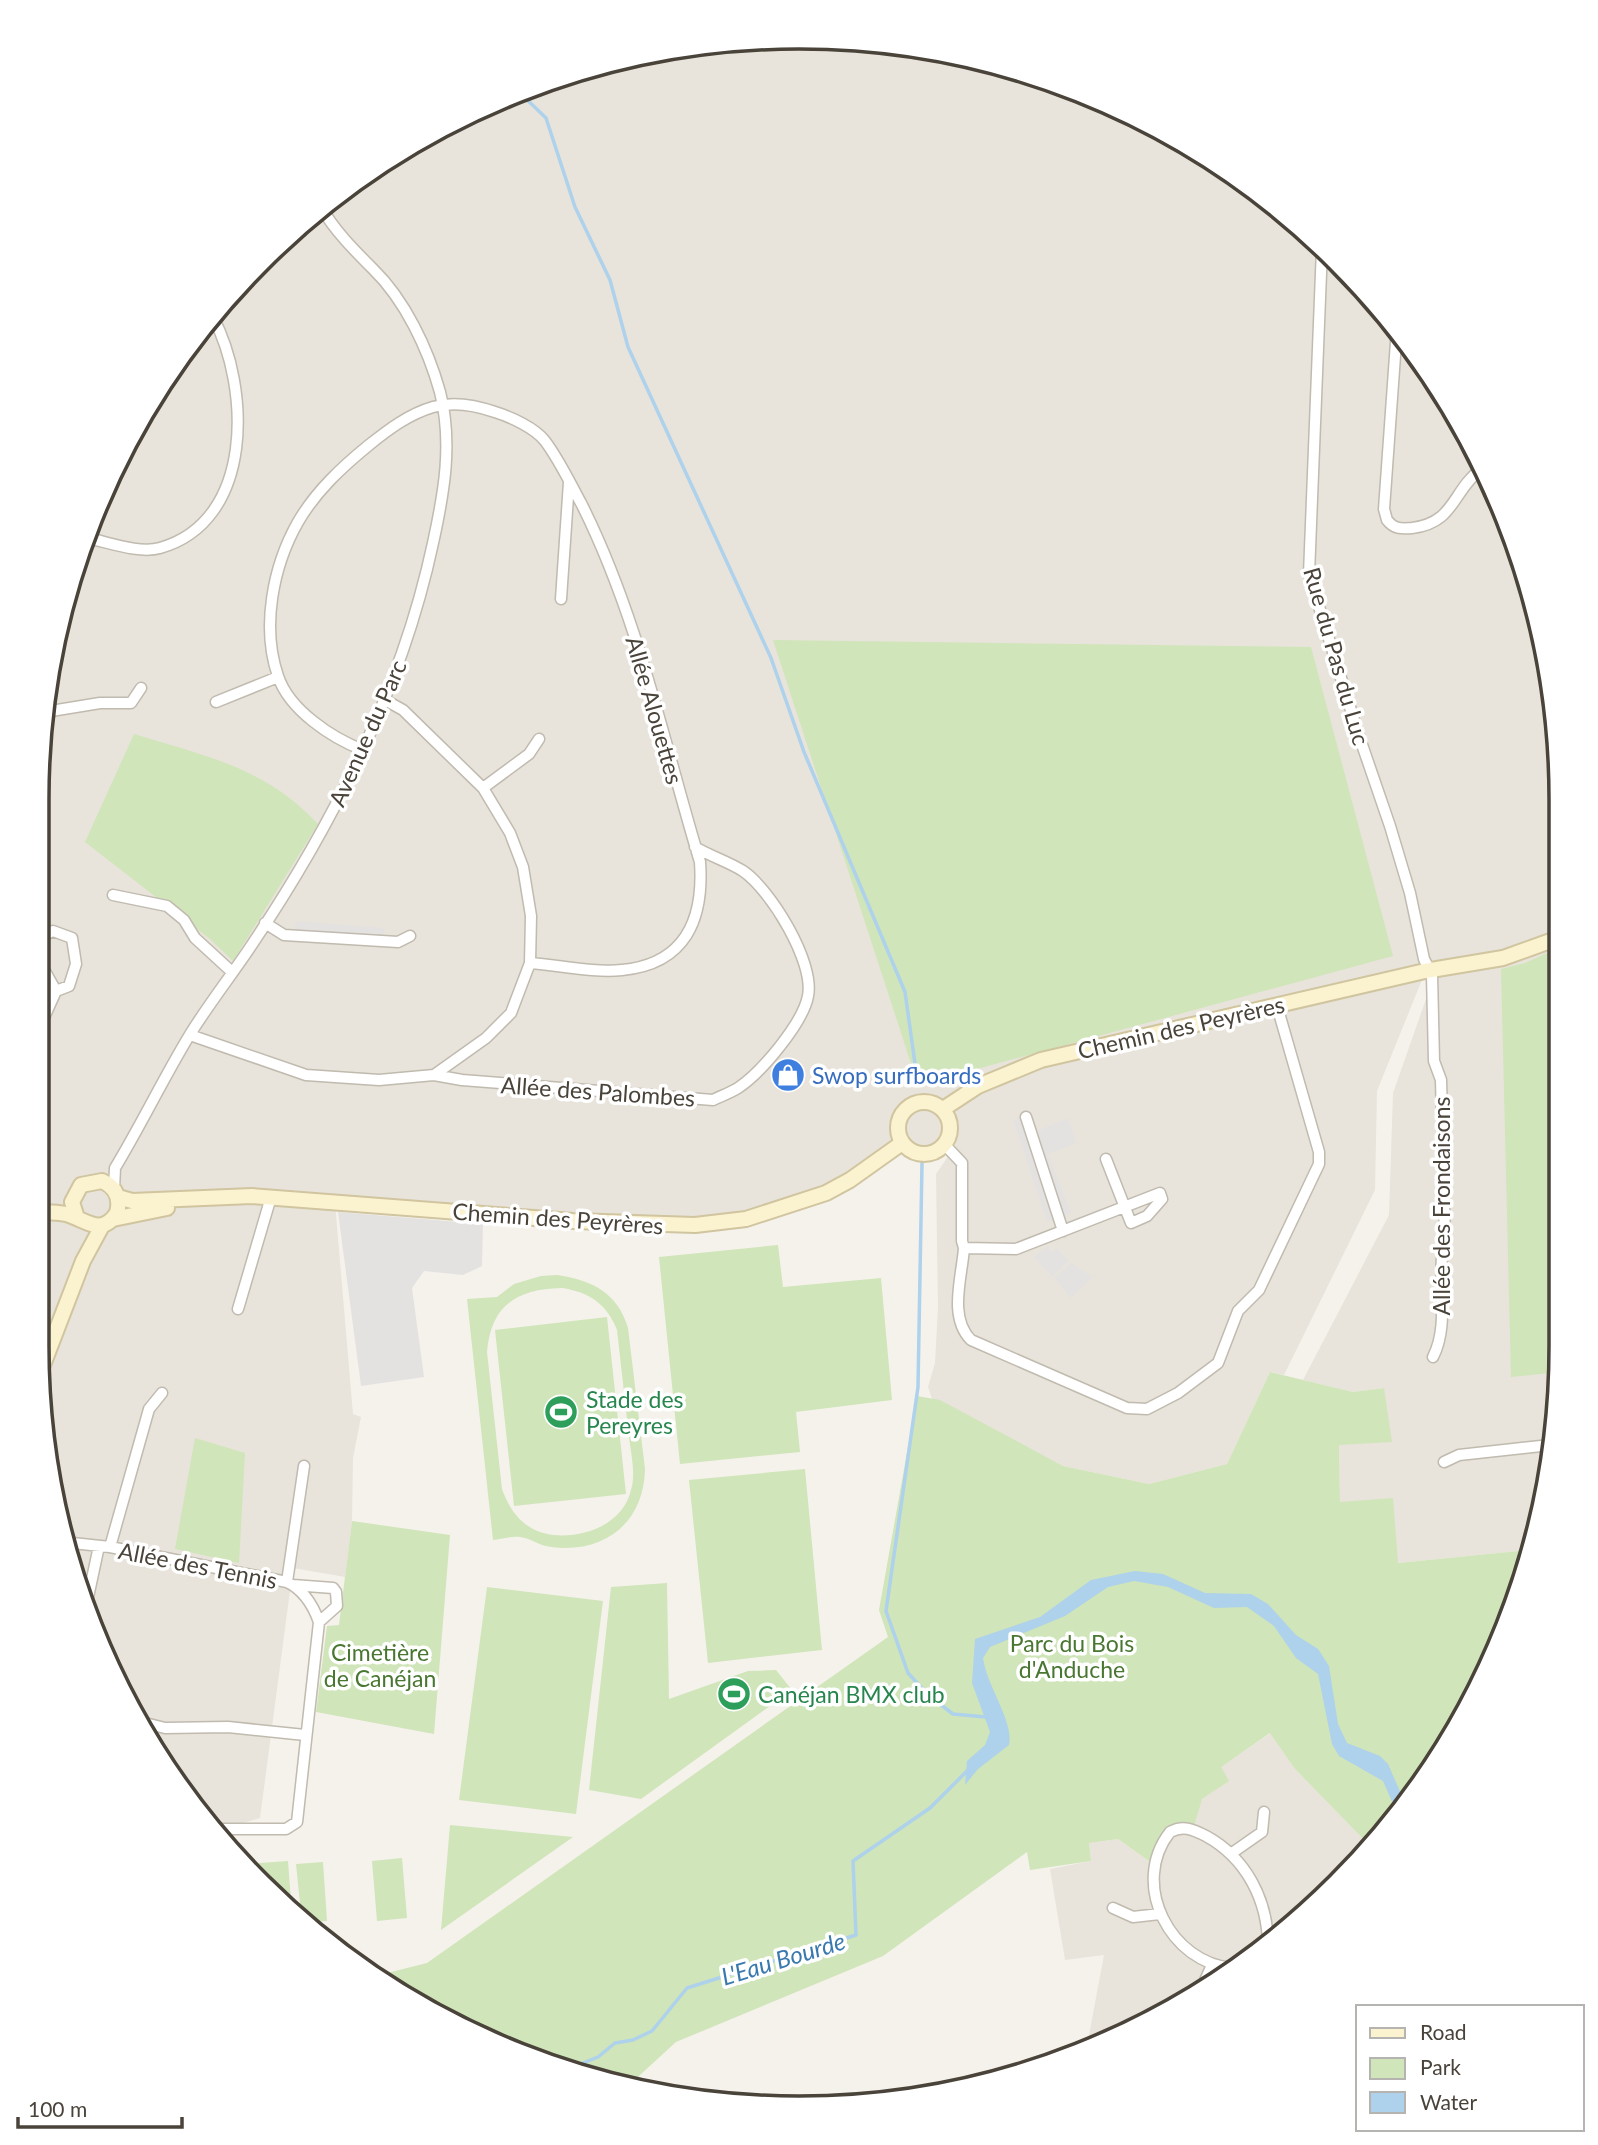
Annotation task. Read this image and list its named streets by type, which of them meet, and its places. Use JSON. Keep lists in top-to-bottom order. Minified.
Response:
{"streets":{"street":["Rue du Pas du Luc","Allée Alouettes","Avenue du Parc","Chemin des Peyrères","Allée des Palombes","Allée des Frondaisons","Allée des Tennis"]},"crossings":[["Rue du Pas du Luc","Chemin des Peyrères"],["Rue du Pas du Luc","Allée des Frondaisons"],["Allée Alouettes","Avenue du Parc"],["Allée Alouettes","Allée des Palombes"],["Avenue du Parc","Chemin des Peyrères"],["Avenue du Parc","Allée des Palombes"],["Chemin des Peyrères","Allée des Frondaisons"]],"water":["L'Eau Bourde"],"parks":["Parc du Bois d'Anduche","Cimetière de Canéjan"],"places":{"shop":["Swop surfboards"],"sports":["Stade des Pereyres","Canéjan BMX club"]},"legend":["Road","Park","Water"],"scale_bar":"100 m"}
